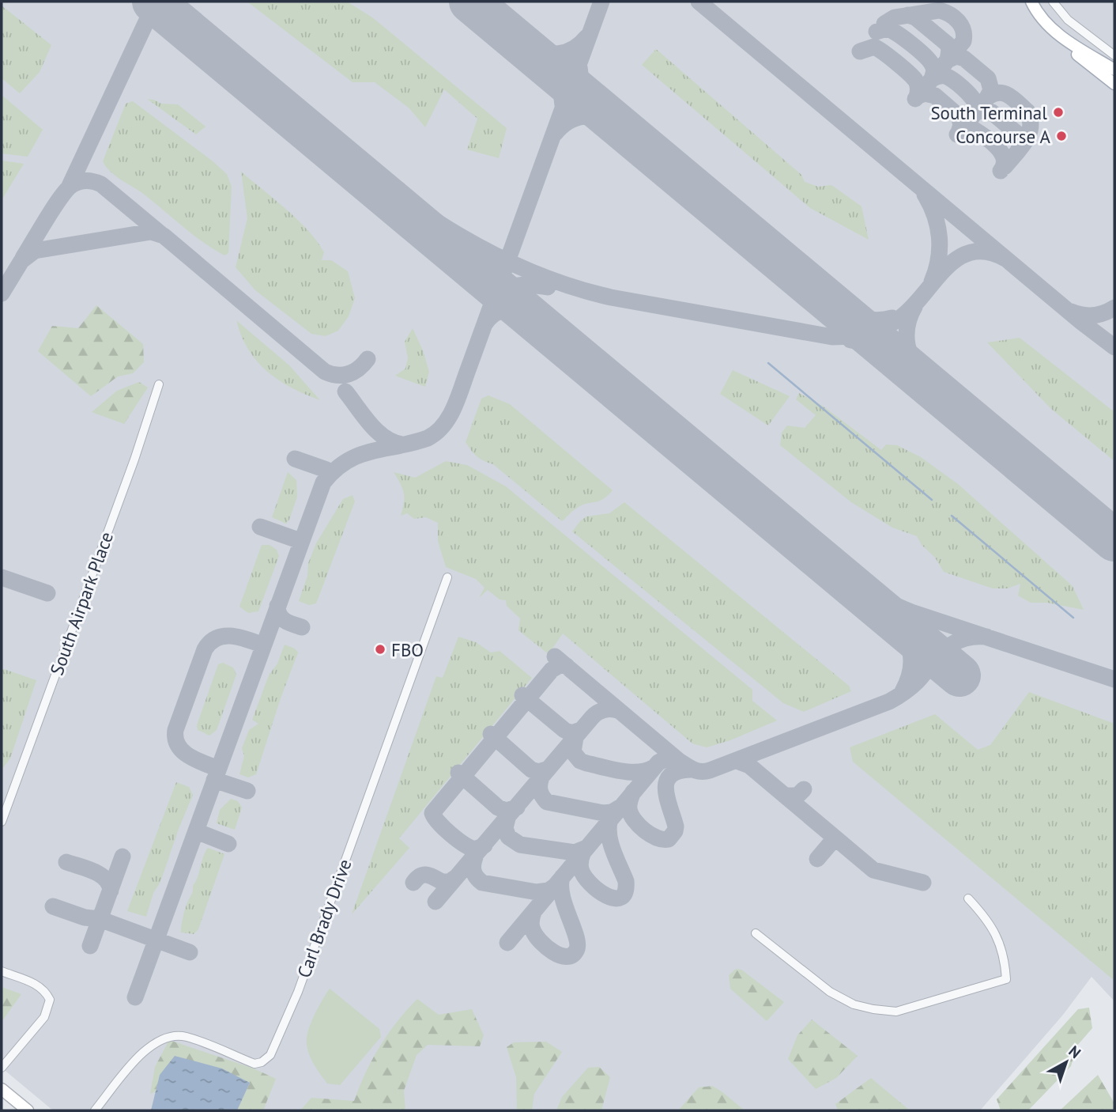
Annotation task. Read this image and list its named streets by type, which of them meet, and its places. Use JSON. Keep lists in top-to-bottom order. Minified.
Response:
{"streets":{"street":["South Airpark Place","Carl Brady Drive"]},"places":["South Terminal","Concourse A","FBO"],"north":"top right"}
